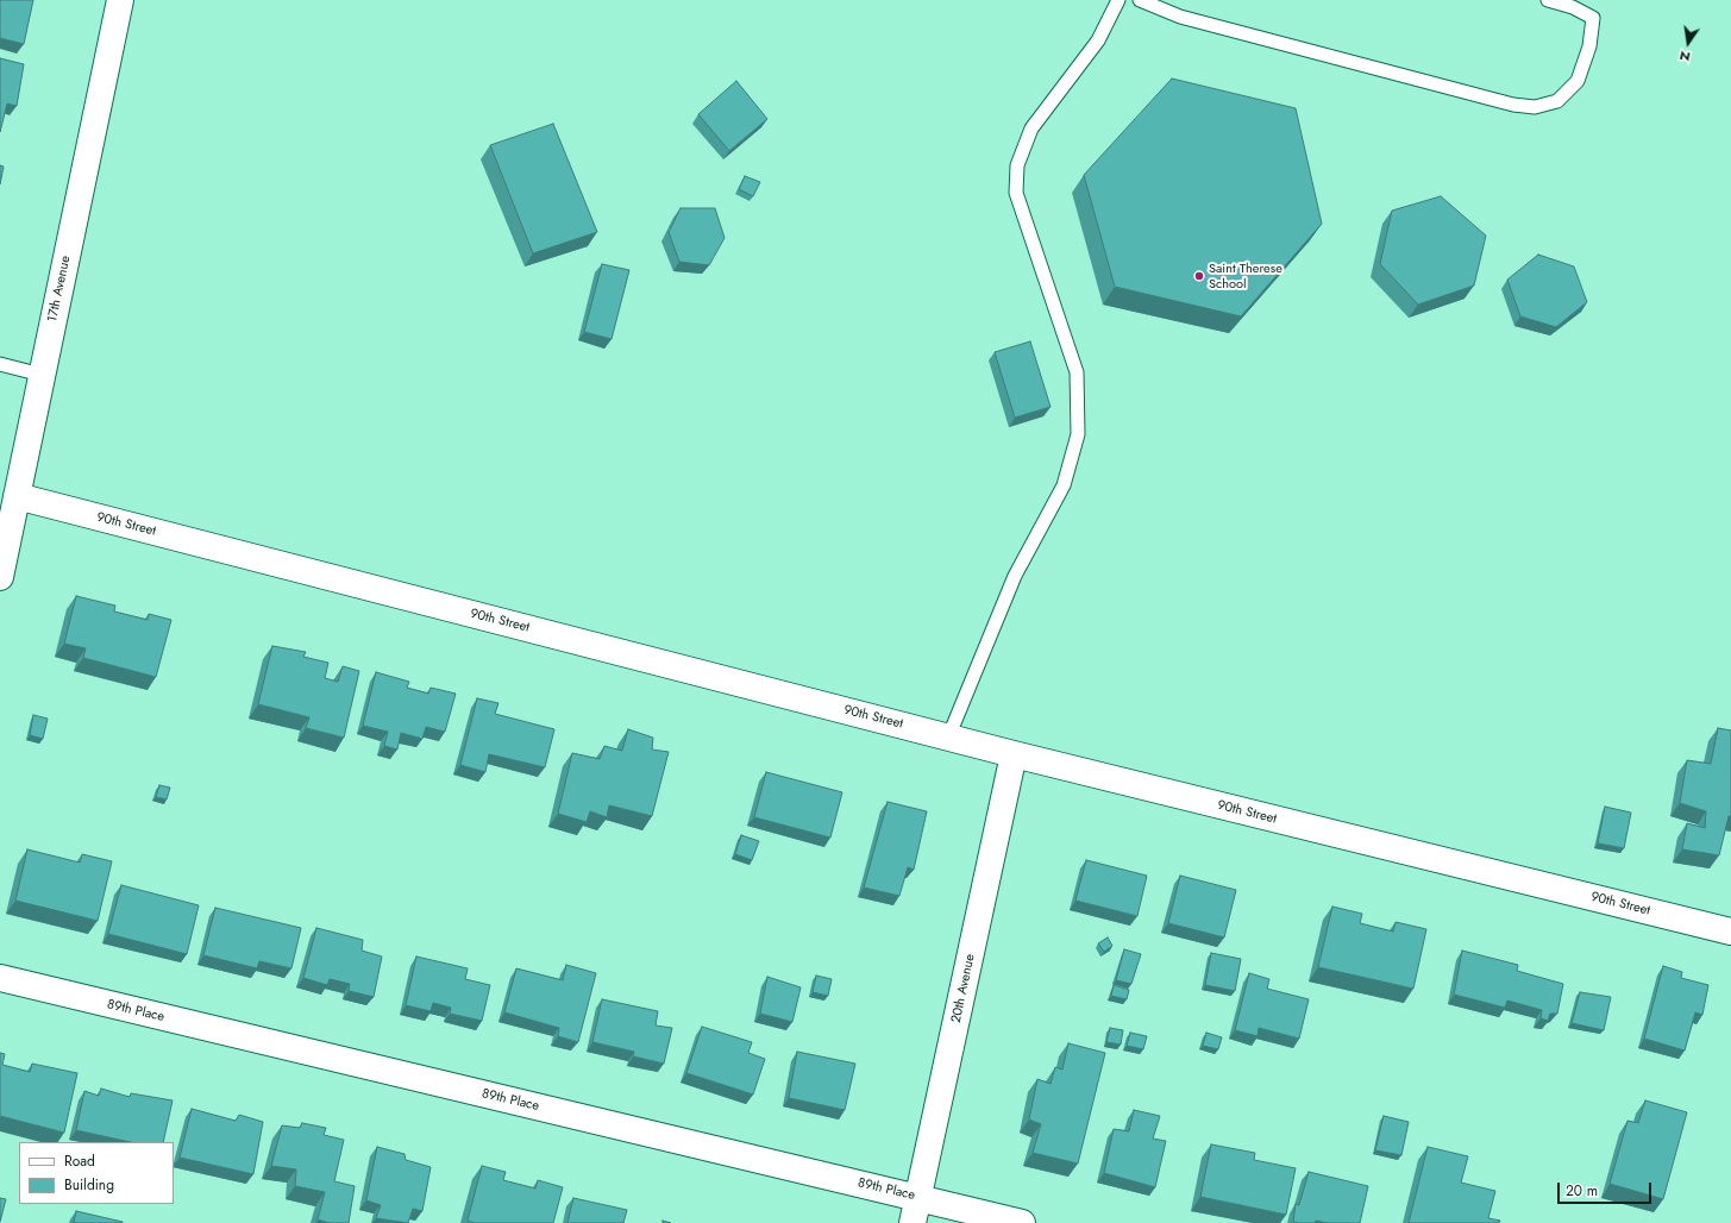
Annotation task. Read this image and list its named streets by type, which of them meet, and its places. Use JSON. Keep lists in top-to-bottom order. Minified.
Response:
{"streets":{"street":["17th Avenue","90th Street","20th Avenue","89th Place"]},"crossings":[["17th Avenue","90th Street"],["90th Street","20th Avenue"],["20th Avenue","89th Place"]],"places":["Saint Therese School"],"legend":["Road","Building"],"scale_bar":"20 m","north":"bottom"}
